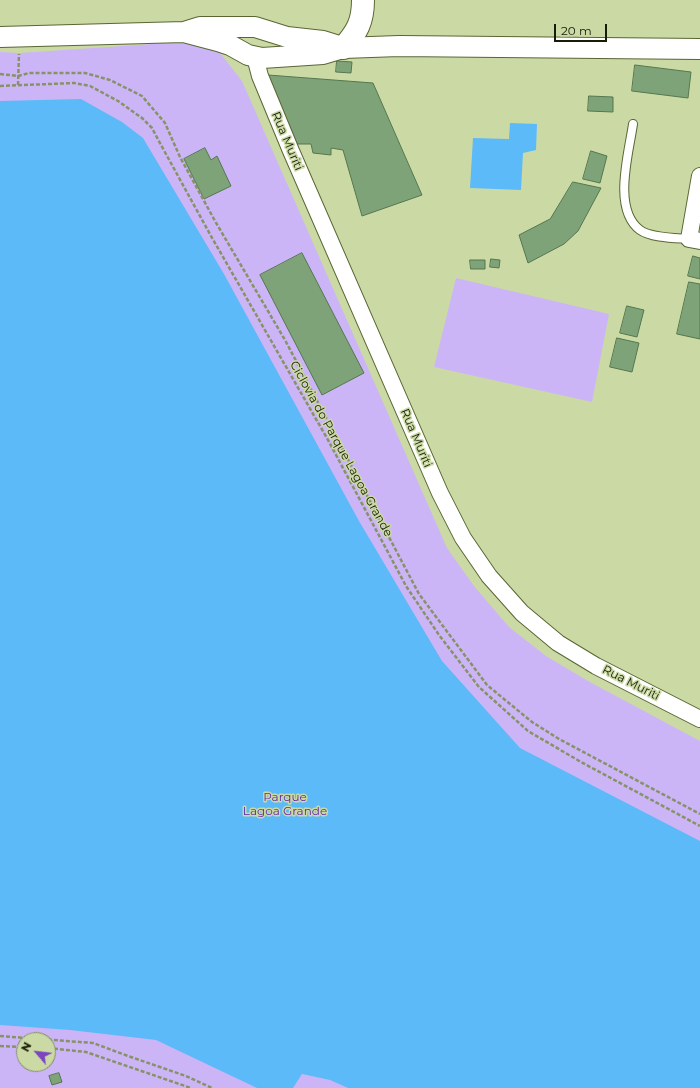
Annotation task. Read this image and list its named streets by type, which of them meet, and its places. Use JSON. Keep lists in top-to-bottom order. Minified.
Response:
{"streets":{"street":["Rua Muriti"],"path":["Ciclovia do Parque Lagoa Grande"]},"parks":["Parque Lagoa Grande"],"scale_bar":"20 m","north":"top left"}
